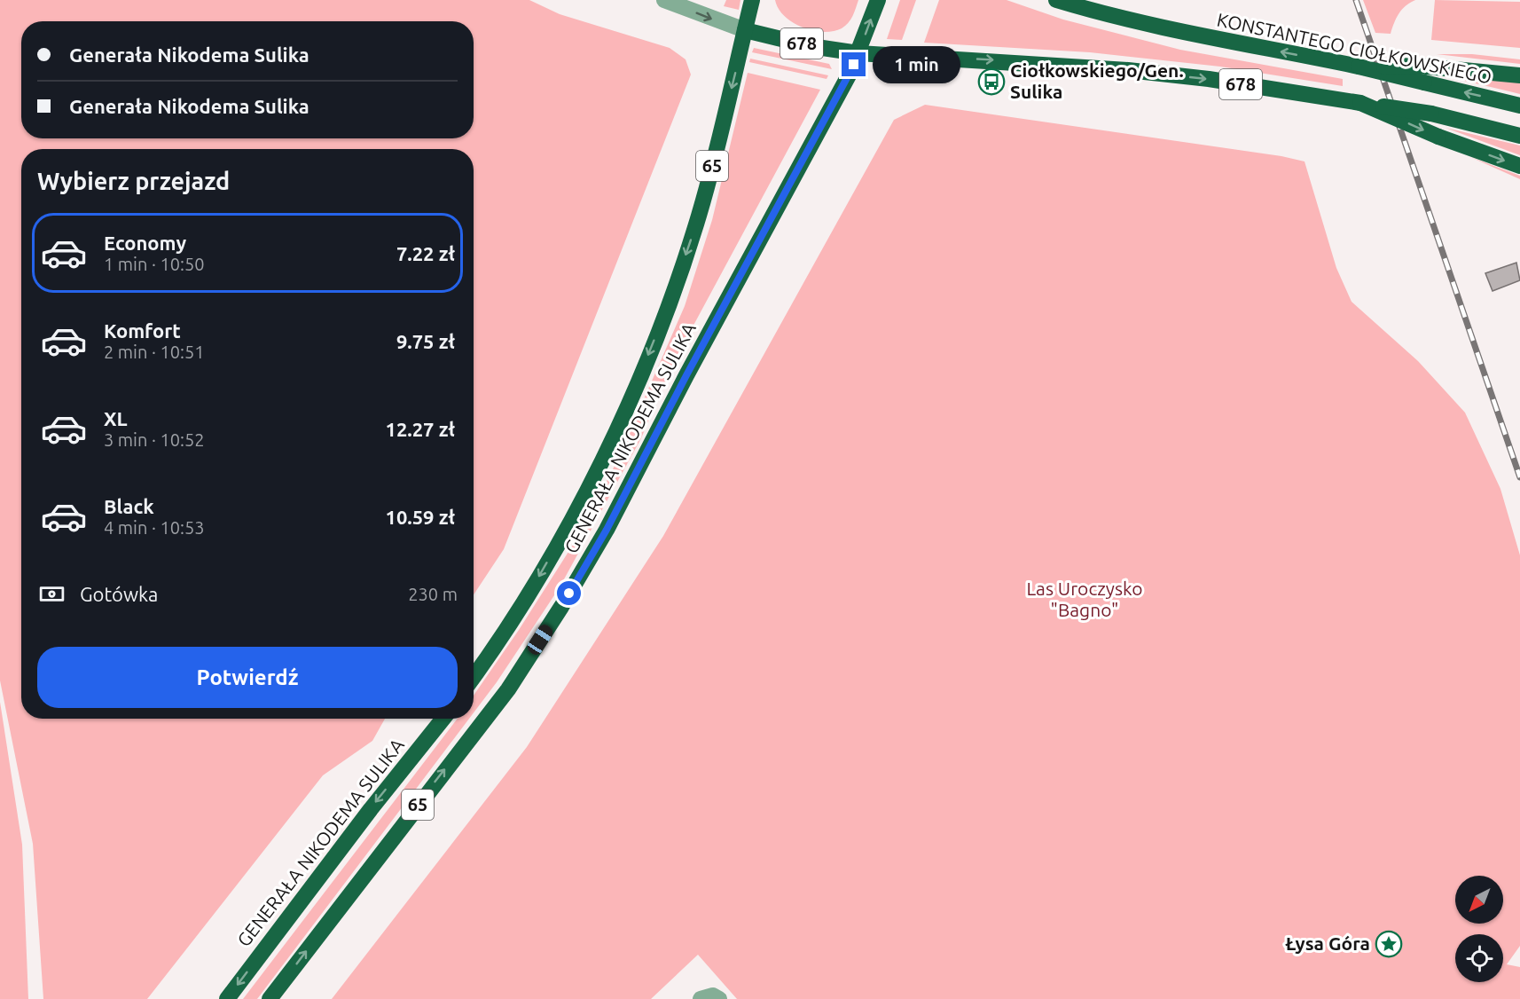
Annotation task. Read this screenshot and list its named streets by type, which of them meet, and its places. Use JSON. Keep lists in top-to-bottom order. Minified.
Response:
{"streets":{"highway":["678","KONSTANTEGO CIOŁKOWSKIEGO","65","GENERAŁA NIKODEMA SULIKA"]},"crossings":[["678","65"],["678","GENERAŁA NIKODEMA SULIKA"],["65","GENERAŁA NIKODEMA SULIKA"]],"parks":["Las Uroczysko \"Bagno\""],"places":{"bus stop":["Ciołkowskiego/Gen. Sulika"],"place":["Łysa Góra"]},"north":"bottom left","page":{"banner":["Generała Nikodema Sulika","Generała Nikodema Sulika"],"bubble":"1 min","heading":"Wybierz przejazd","list":[{"name":"Economy","note":"1 min · 10:50","value":"7.22 zł"},{"name":"Komfort","note":"2 min · 10:51","value":"9.75 zł"},{"name":"XL","note":"3 min · 10:52","value":"12.27 zł"},{"name":"Black","note":"4 min · 10:53","value":"10.59 zł"}],"pay":["Gotówka","230 m"],"buttons":"Potwierdź"}}
